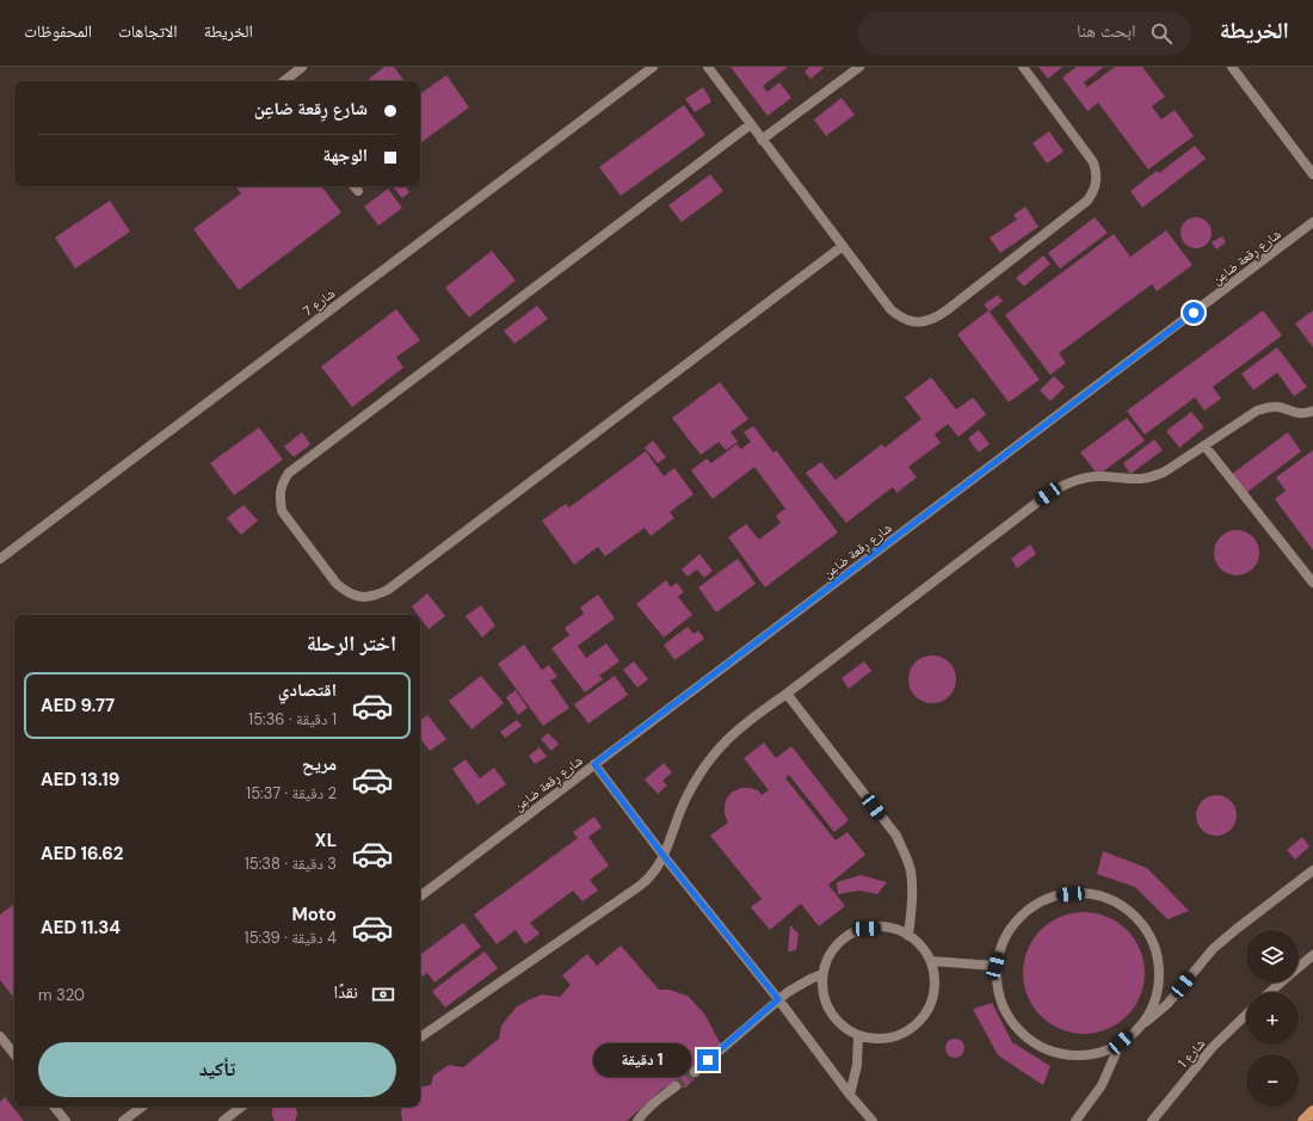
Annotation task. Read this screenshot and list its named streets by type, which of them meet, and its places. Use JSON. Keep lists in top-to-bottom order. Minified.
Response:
{"streets":{"street":["شارع رِقعة ضاعِن","شارع 7","شارع 1"]},"page":{"header":"الخريطة","search":"ابحث هنا","nav":["الخريطة","الاتجاهات","المحفوظات"],"banner":["شارع رِقعة ضاعِن","الوجهة"],"heading":"اختر الرحلة","list":[{"name":"اقتصادي","note":"1 دقيقة · 15:36","value":"AED 9.77"},{"name":"مريح","note":"2 دقيقة · 15:37","value":"AED 13.19"},{"name":"XL","note":"3 دقيقة · 15:38","value":"AED 16.62"},{"name":"Moto","note":"4 دقيقة · 15:39","value":"AED 11.34"}],"map_buttons":["+","−"],"pay":["نقدًا","320 m"],"buttons":"تأكيد","bubble":"1 دقيقة"}}
